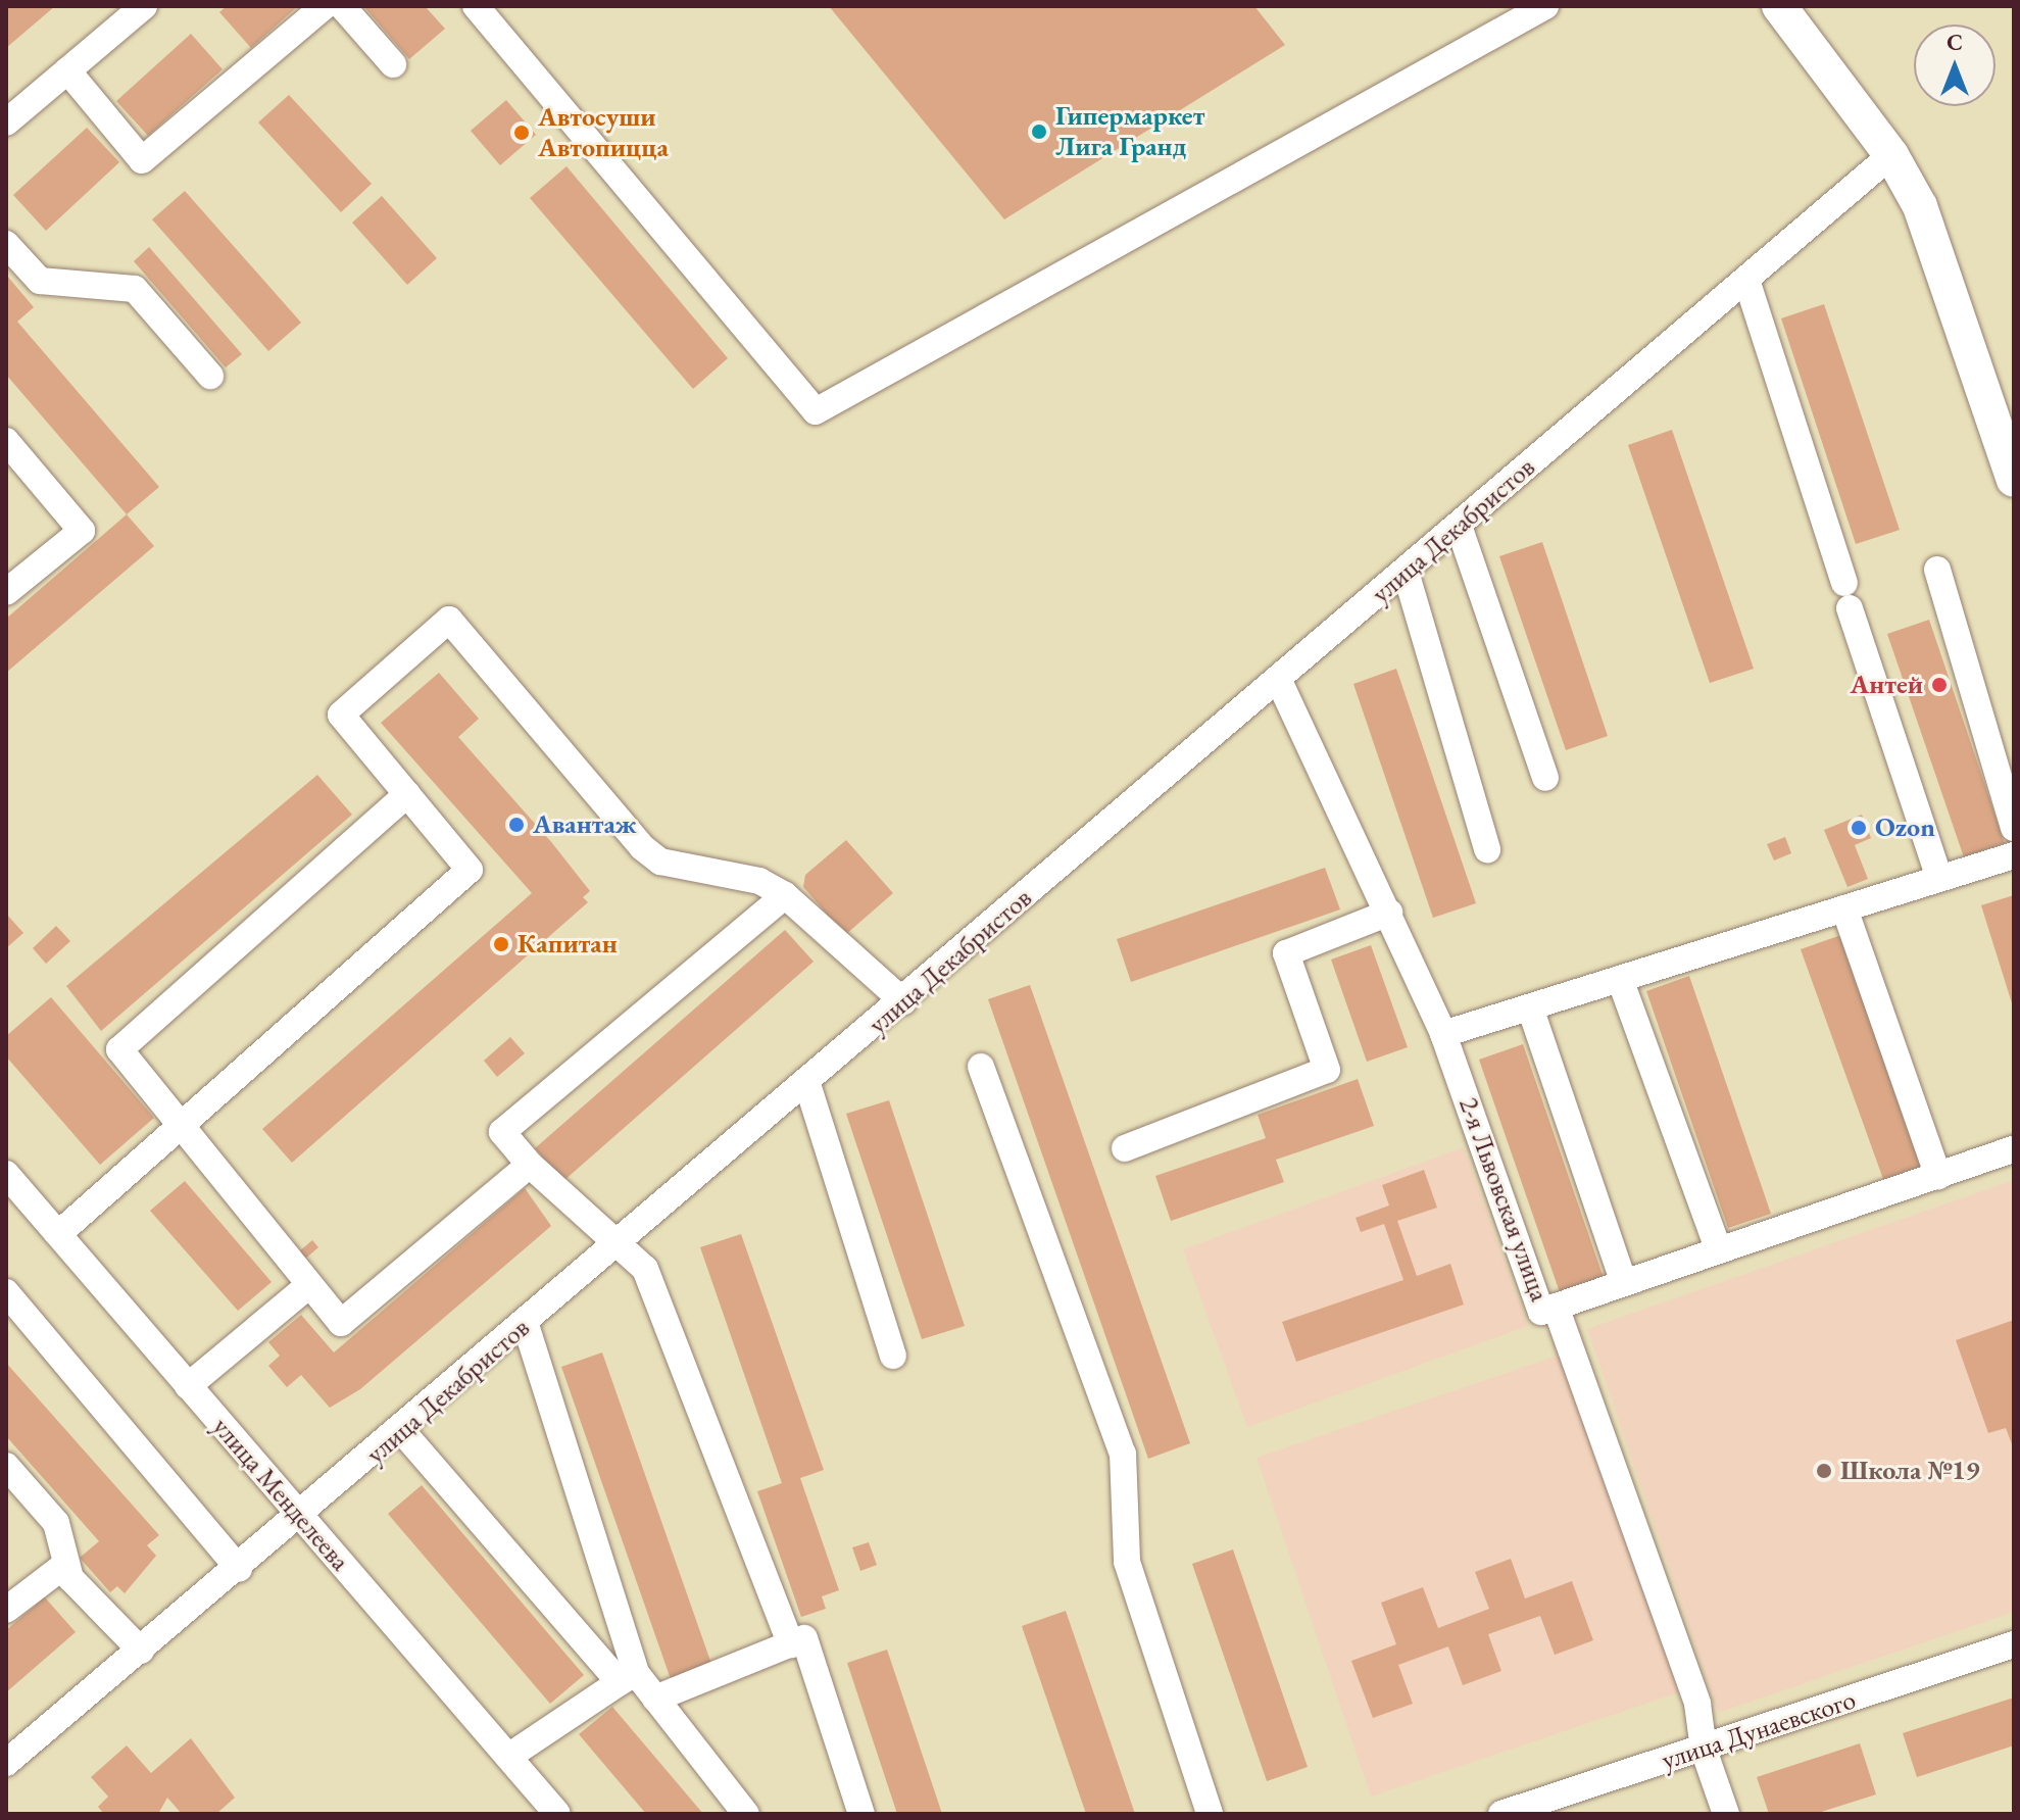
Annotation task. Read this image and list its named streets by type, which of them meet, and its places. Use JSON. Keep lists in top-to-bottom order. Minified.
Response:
{"streets":{"street":["улица Декабристов","2-я Львовская улица","улица Менделеева","улица Дунаевского"]},"crossings":[["улица Декабристов","2-я Львовская улица"],["улица Декабристов","улица Менделеева"]],"places":["Гипермаркет Лига Гранд","Автосуши Автопицца","Антей","Авантаж","Ozon","Капитан","Школа №19"],"north":"top"}
